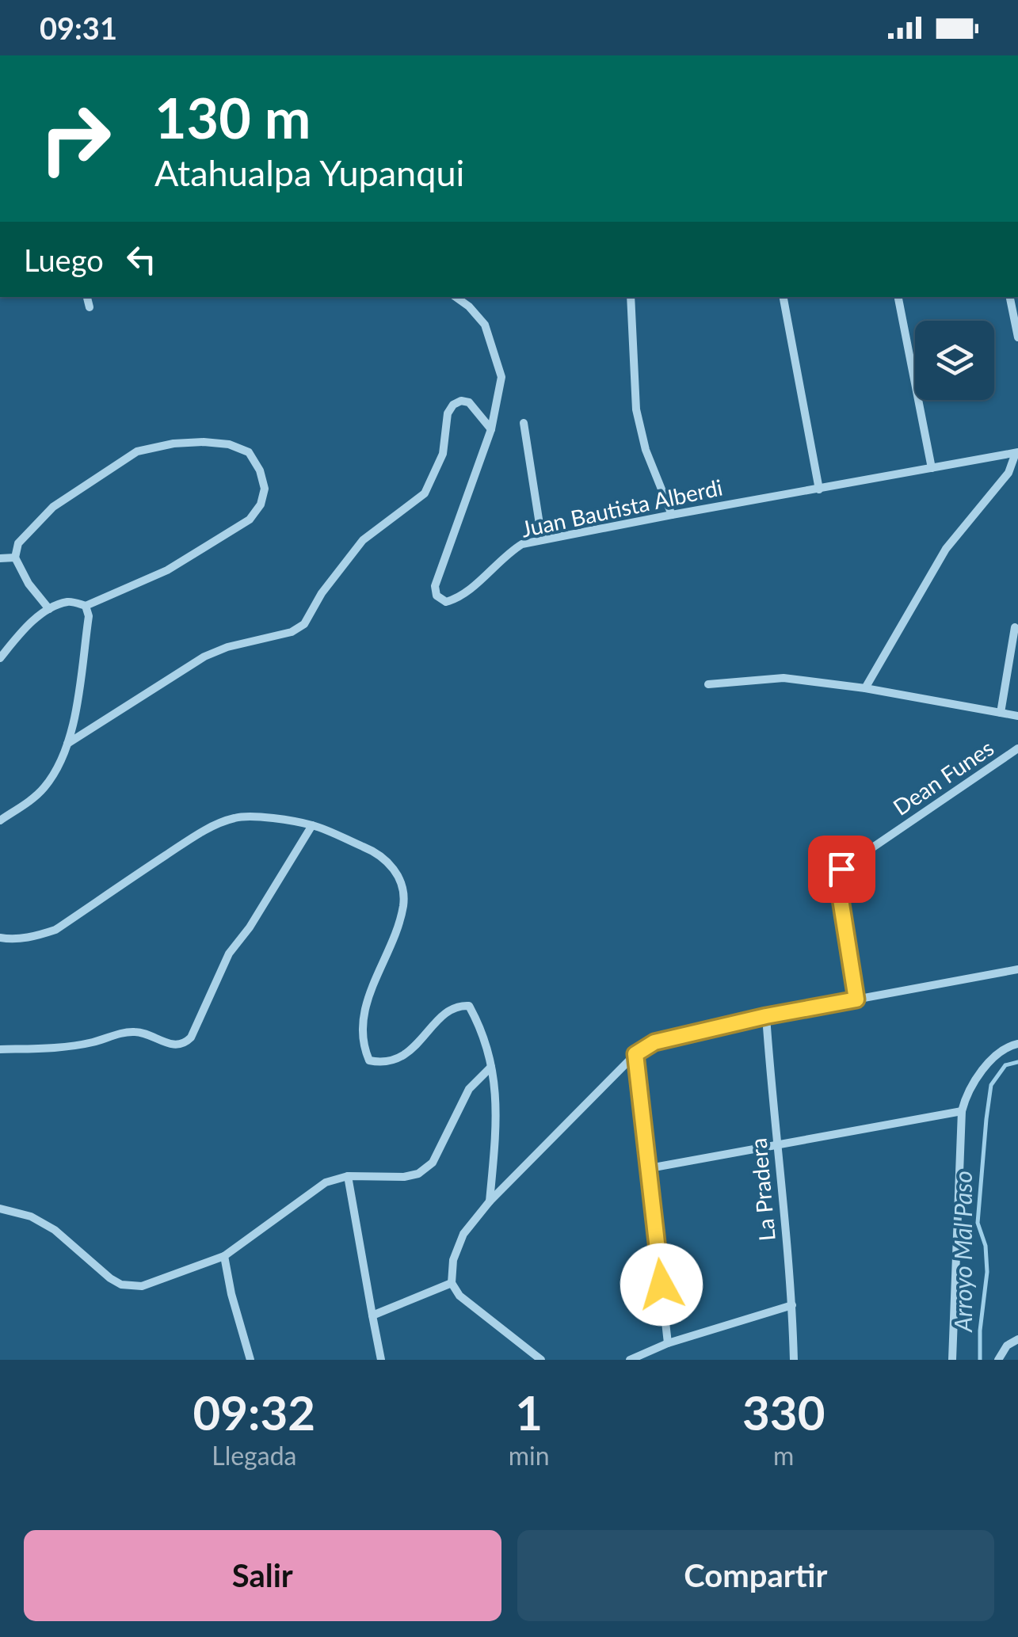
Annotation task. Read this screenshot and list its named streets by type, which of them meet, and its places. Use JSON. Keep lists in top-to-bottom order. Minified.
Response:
{"streets":{"street":["Juan Bautista Alberdi","Dean Funes","La Pradera"]},"water":["Arroyo Mal Paso"],"page":{"status":"09:31","turn":["130 m","Atahualpa Yupanqui"],"then":"Luego","eta":["09:32","Llegada","1","min","330","m"],"buttons":["Salir","Compartir"]}}
